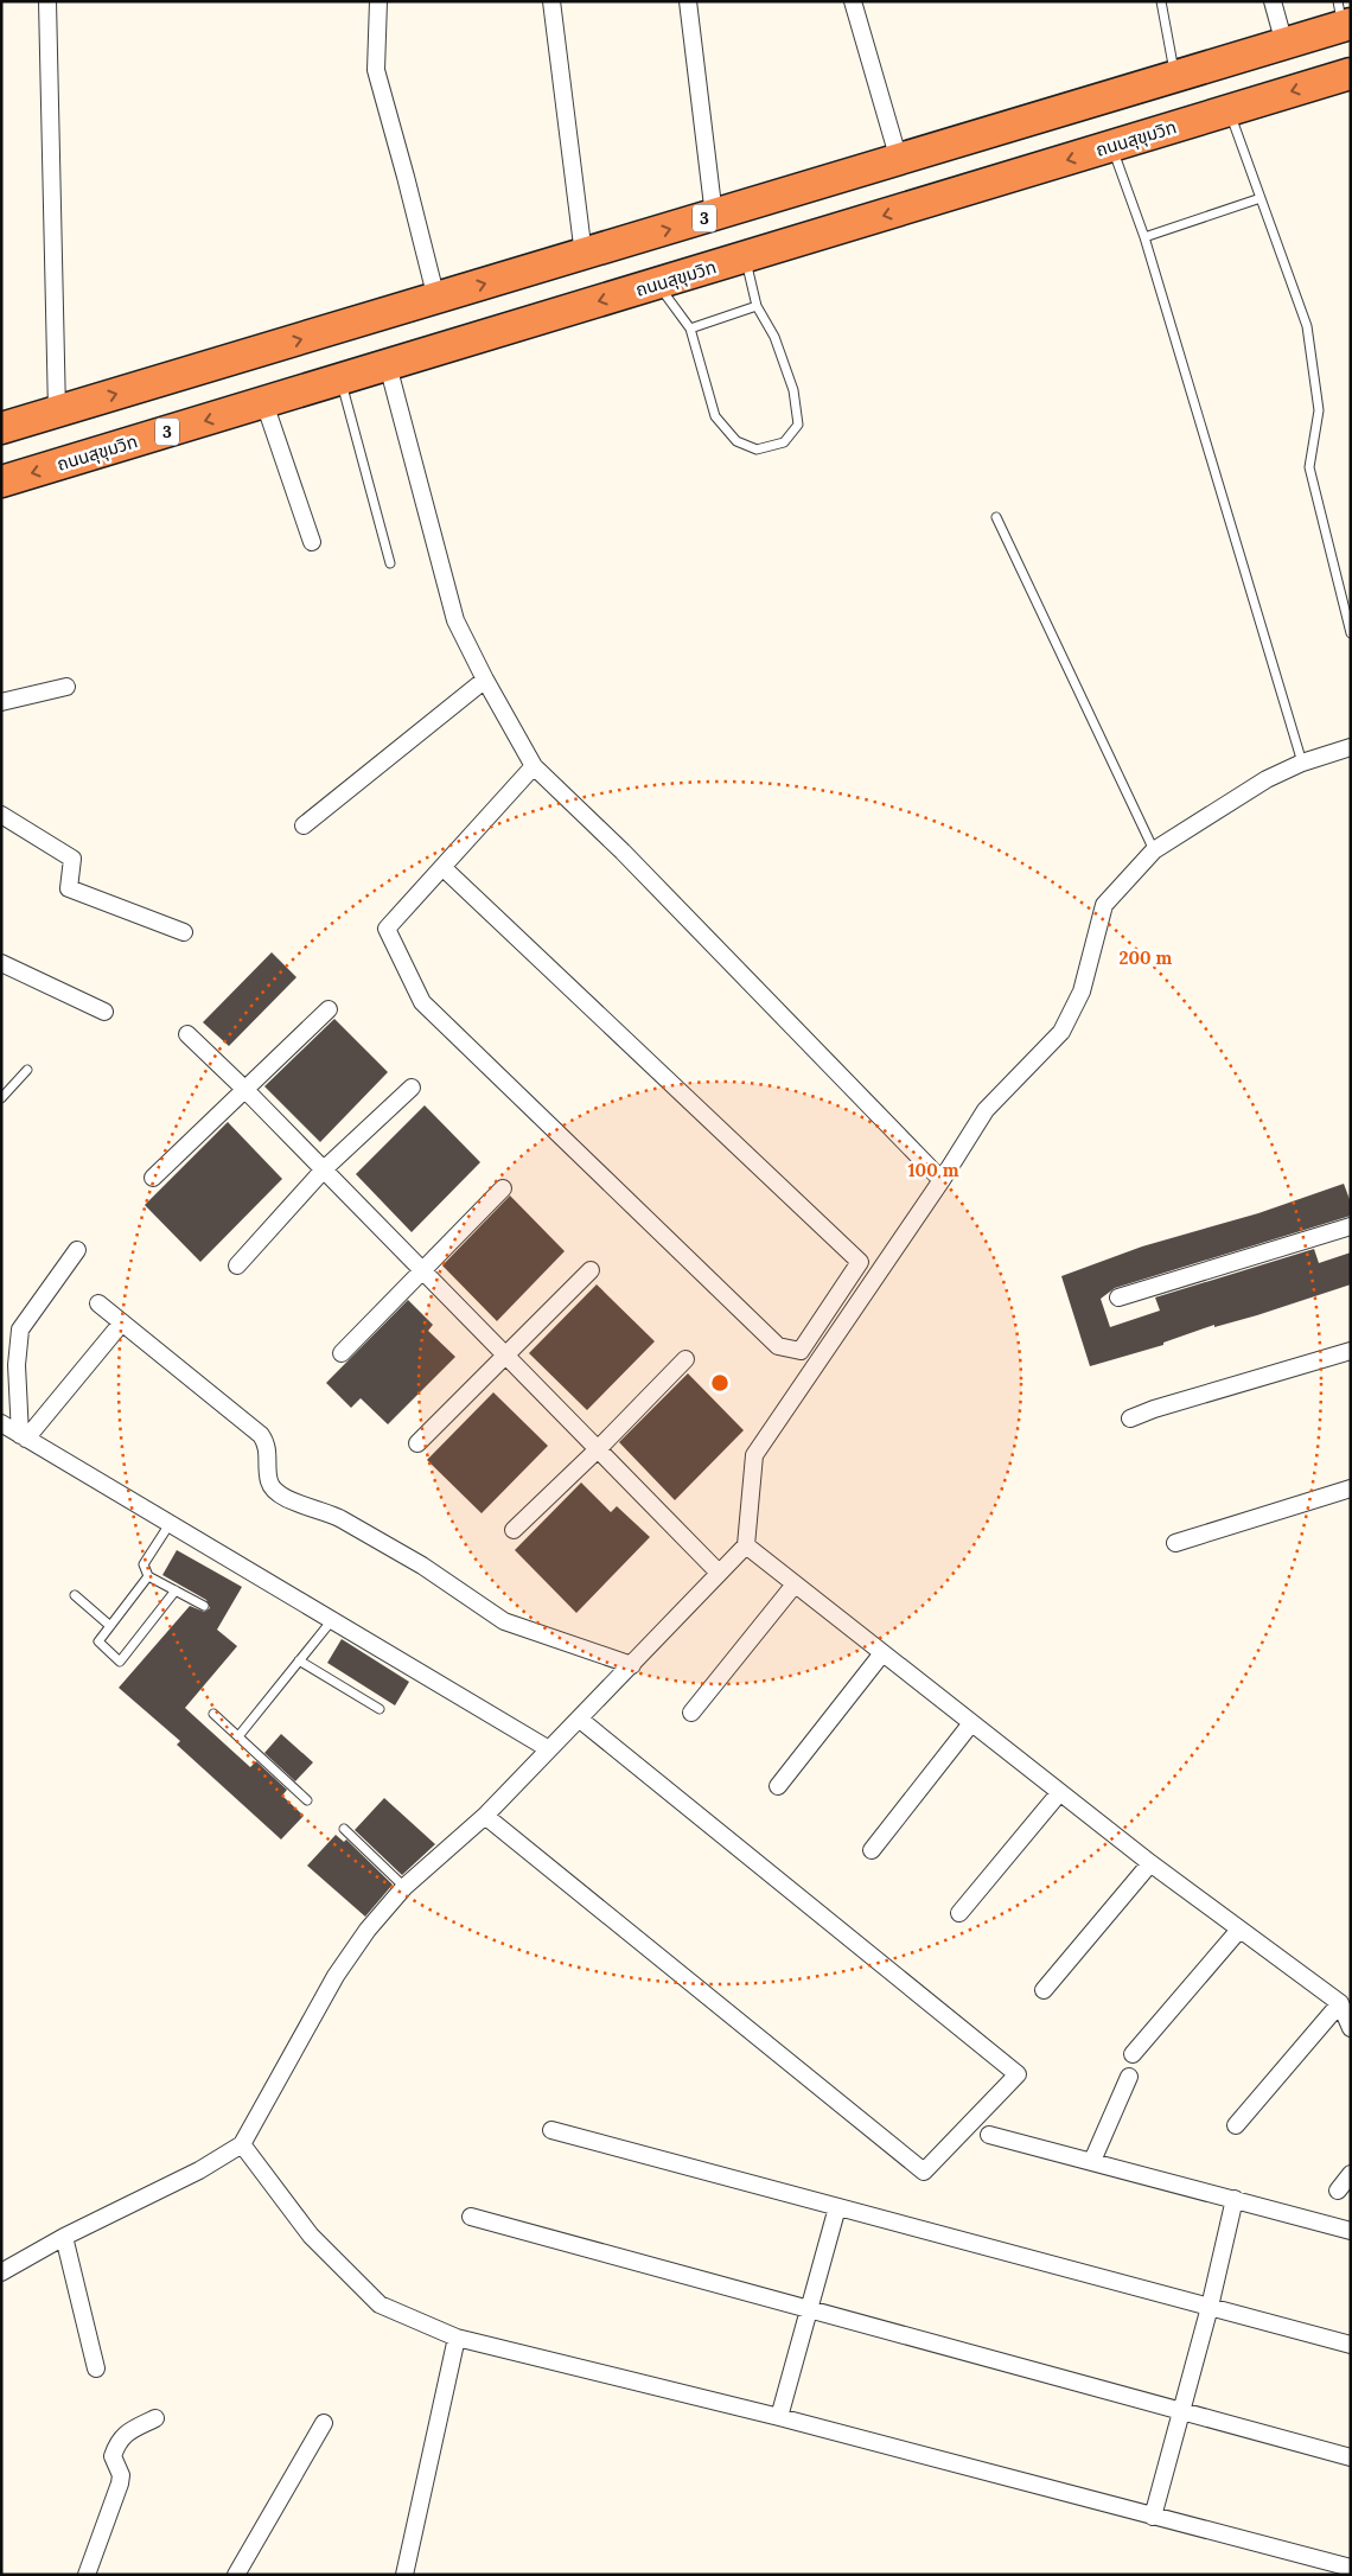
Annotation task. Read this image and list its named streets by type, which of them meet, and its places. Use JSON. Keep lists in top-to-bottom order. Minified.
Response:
{"streets":{"highway":["ถนนสุขุมวิท","3"]},"rings":["200 m","100 m"]}
